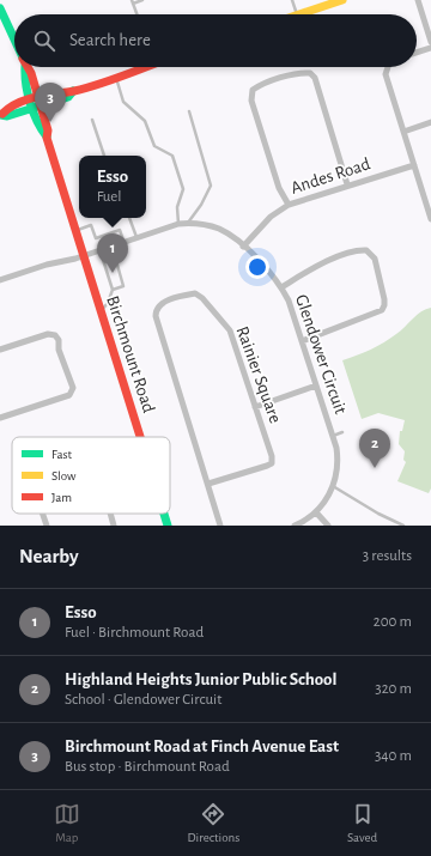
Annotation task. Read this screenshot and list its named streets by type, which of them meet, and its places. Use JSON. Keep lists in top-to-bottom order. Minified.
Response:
{"streets":{"main road":["Birchmount Road"],"street":["Andes Road","Glendower Circuit","Rainier Square"]},"crossings":[["Andes Road","Glendower Circuit"],["Birchmount Road","Glendower Circuit"]],"legend":["Fast","Slow","Jam"],"page":{"search":"Search here","pins":["3","1","2"],"popup":["Esso","Fuel"],"heading":["Nearby","3 results"],"list":[{"mark":"1","name":"Esso","note":"Fuel · Birchmount Road","value":"200 m"},{"mark":"2","name":"Highland Heights Junior Public School","note":"School · Glendower Circuit","value":"320 m"},{"mark":"3","name":"Birchmount Road at Finch Avenue East","note":"Bus stop · Birchmount Road","value":"340 m"}],"nav":["Map","Directions","Saved"]}}
